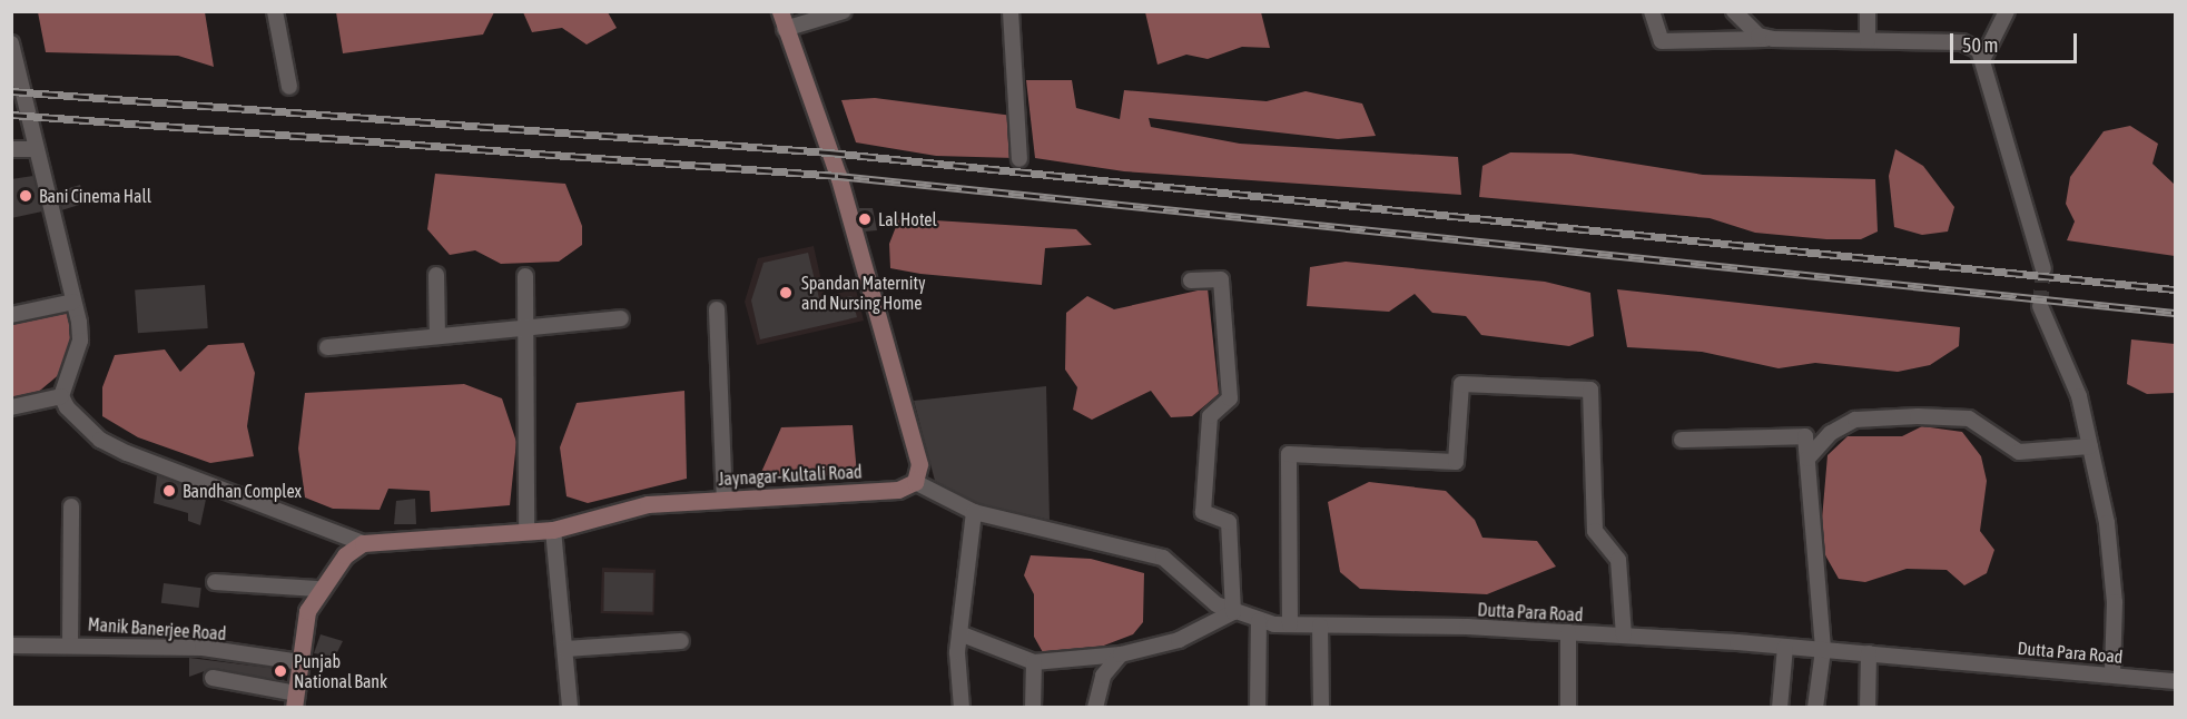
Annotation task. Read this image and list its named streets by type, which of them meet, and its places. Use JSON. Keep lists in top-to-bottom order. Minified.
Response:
{"streets":{"main road":["Jaynagar-Kultali Road"],"street":["Dutta Para Road","Manik Banerjee Road"]},"crossings":[["Jaynagar-Kultali Road","Dutta Para Road"]],"places":["Bani Cinema Hall","Lal Hotel","Spandan Maternity and Nursing Home","Bandhan Complex","Punjab National Bank"],"scale_bar":"50 m"}
